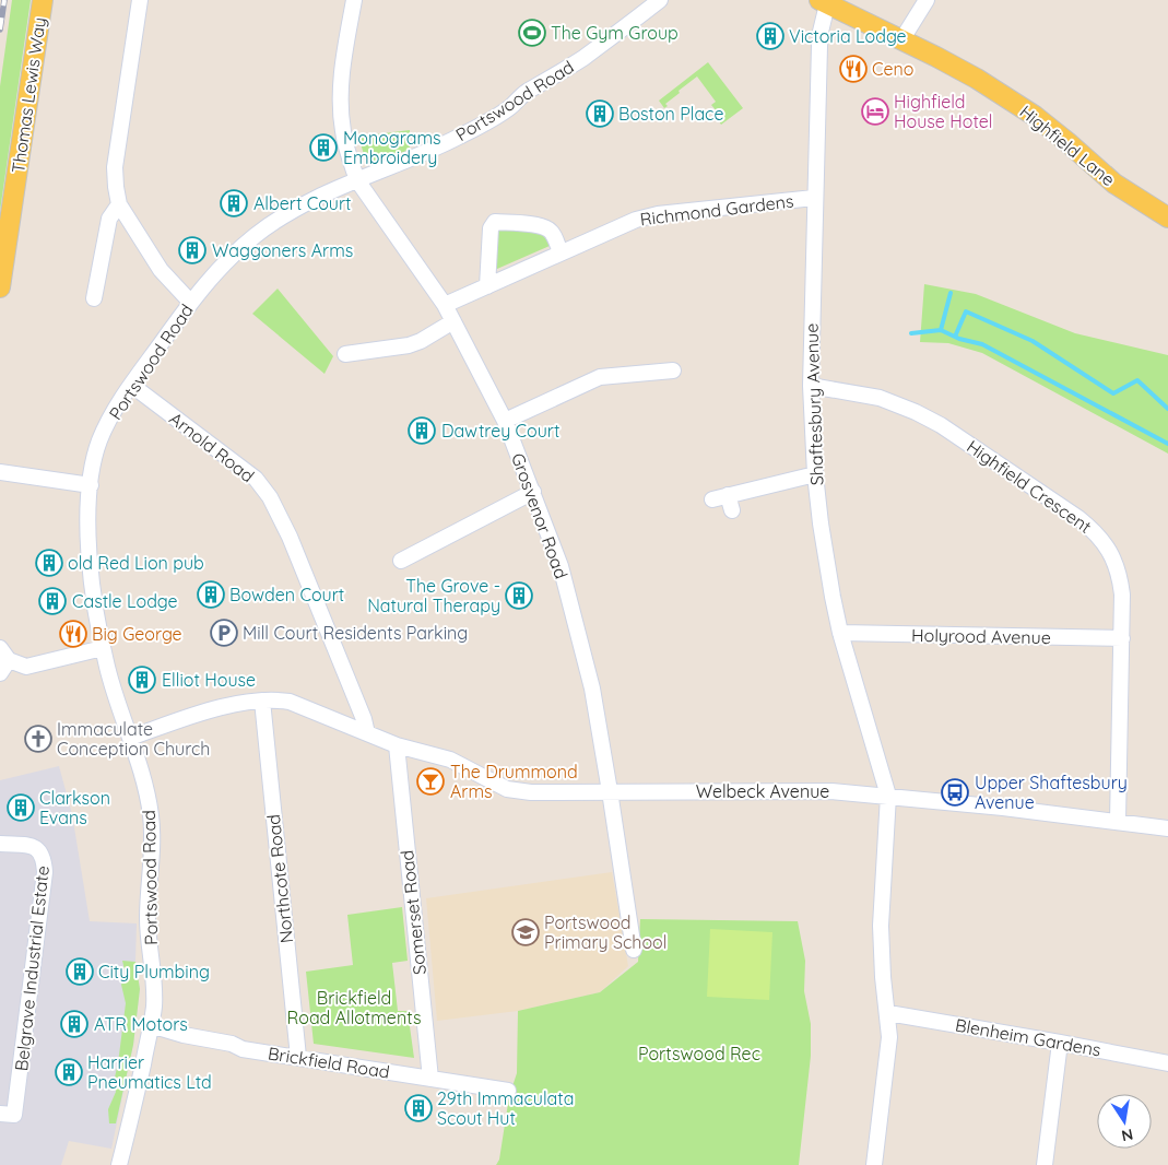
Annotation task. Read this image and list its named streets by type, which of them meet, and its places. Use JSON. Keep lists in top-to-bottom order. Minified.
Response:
{"streets":{"main road":["Thomas Lewis Way","Highfield Lane"],"street":["Portswood Road","Richmond Gardens","Shaftesbury Avenue","Arnold Road","Highfield Crescent","Grosvenor Road","Holyrood Avenue","Welbeck Avenue","Northcote Road","Somerset Road","Belgrave Industrial Estate","Blenheim Gardens","Brickfield Road"]},"crossings":[["Portswood Road","Arnold Road"],["Portswood Road","Grosvenor Road"],["Portswood Road","Welbeck Avenue"],["Portswood Road","Brickfield Road"],["Highfield Lane","Shaftesbury Avenue"],["Richmond Gardens","Shaftesbury Avenue"],["Richmond Gardens","Grosvenor Road"],["Shaftesbury Avenue","Highfield Crescent"],["Shaftesbury Avenue","Holyrood Avenue"],["Shaftesbury Avenue","Welbeck Avenue"],["Arnold Road","Welbeck Avenue"],["Highfield Crescent","Holyrood Avenue"],["Highfield Crescent","Welbeck Avenue"],["Grosvenor Road","Welbeck Avenue"],["Welbeck Avenue","Northcote Road"],["Welbeck Avenue","Somerset Road"],["Northcote Road","Brickfield Road"],["Somerset Road","Brickfield Road"]],"parks":["Brickfield Road Allotments","Portswood Rec"],"places":{"sports":["The Gym Group"],"building":["Victoria Lodge","Boston Place","Monograms Embroidery","Albert Court","Waggoners Arms","Dawtrey Court","old Red Lion pub","Bowden Court","The Grove - Natural Therapy","Castle Lodge","Elliot House","Clarkson Evans","City Plumbing","ATR Motors","Harrier Pneumatics Ltd","29th Immaculata Scout Hut"],"restaurant":["Ceno","Big George"],"hotel":["Highfield House Hotel"],"parking":["Mill Court Residents Parking"],"church":["Immaculate Conception Church"],"bar":["The Drummond Arms"],"bus stop":["Upper Shaftesbury Avenue"],"school or university":["Portswood Primary School"]},"north":"bottom"}
